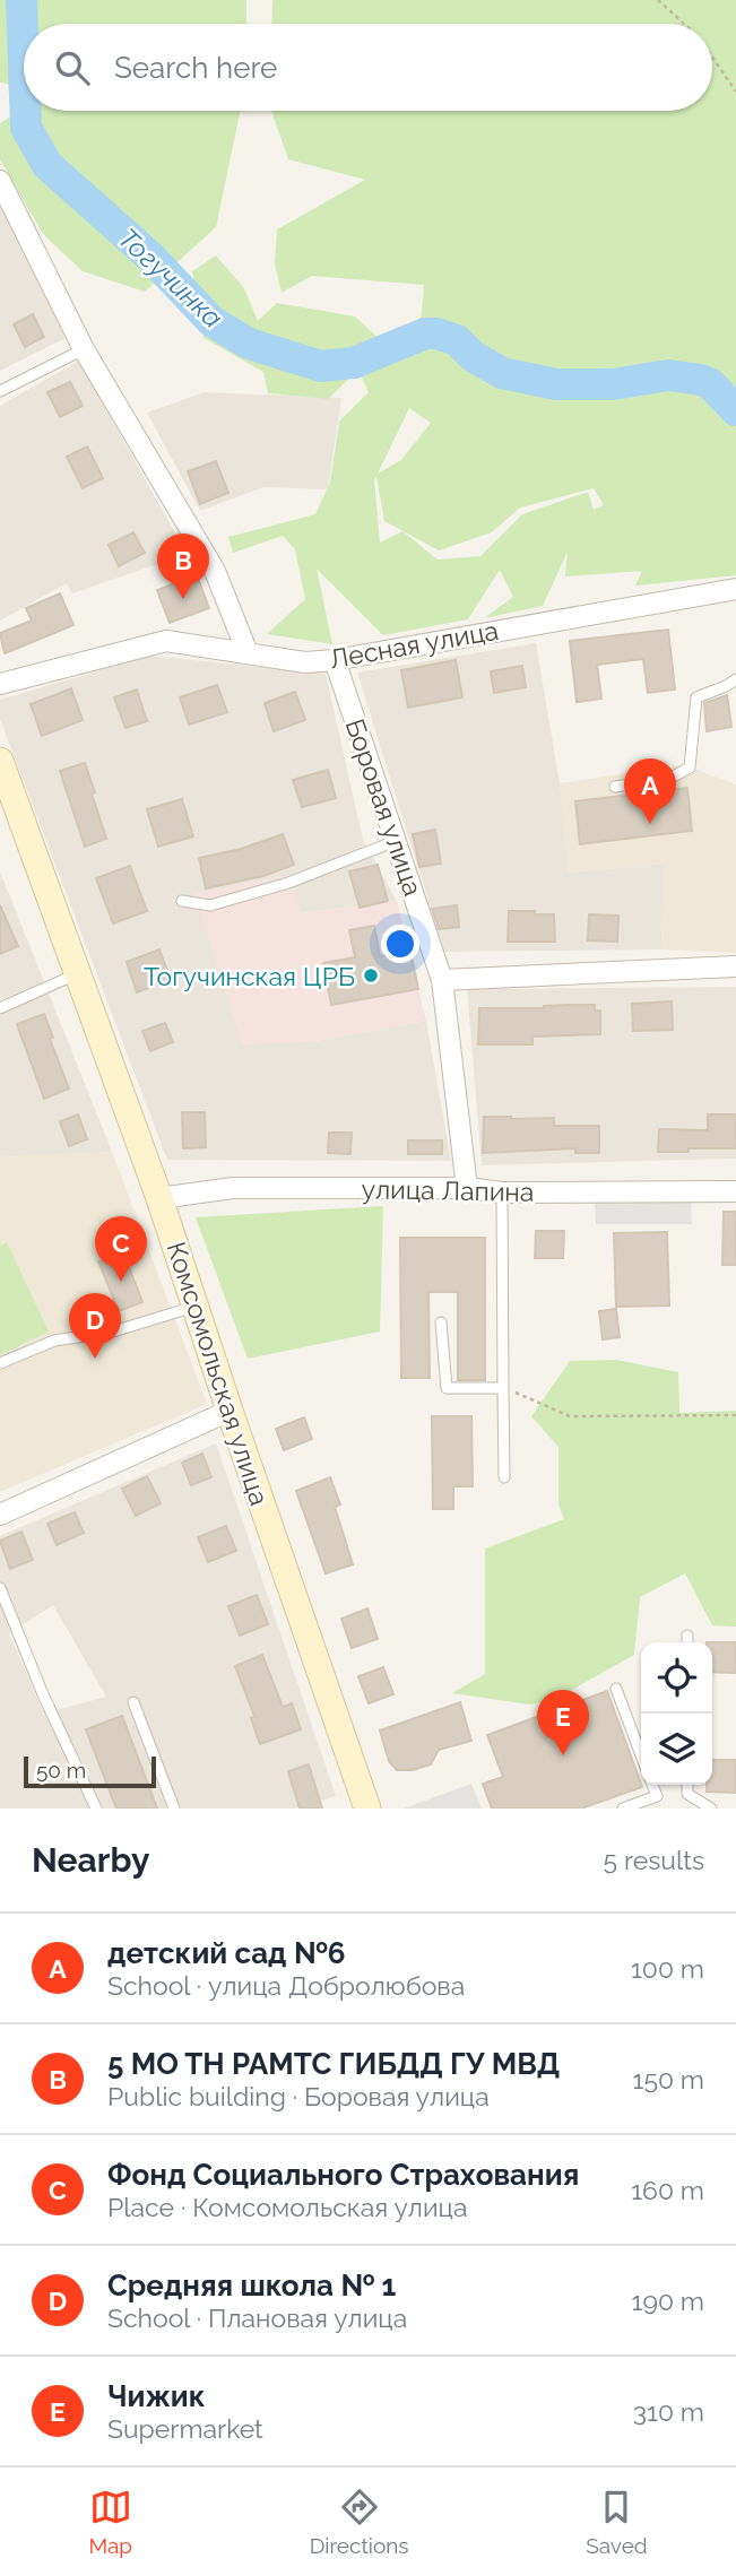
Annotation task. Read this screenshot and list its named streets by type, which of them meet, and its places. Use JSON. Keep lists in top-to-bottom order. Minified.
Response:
{"streets":{"main road":["Комсомольская улица"],"street":["Лесная улица","Боровая улица","улица Лапина"]},"crossings":[["Лесная улица","Боровая улица"],["Боровая улица","улица Лапина"],["улица Лапина","Комсомольская улица"]],"water":["Тогучинка"],"places":["Тогучинская ЦРБ"],"scale_bar":"50 m","page":{"search":"Search here","pins":["B","A","C","D","E"],"scale":"50 m","heading":["Nearby","5 results"],"list":[{"mark":"A","name":"детский сад №6","note":"School · улица Добролюбова","value":"100 m"},{"mark":"B","name":"5 МО ТН РАМТС ГИБДД ГУ МВД","note":"Public building · Боровая улица","value":"150 m"},{"mark":"C","name":"Фонд Социального Страхования","note":"Place · Комсомольская улица","value":"160 m"},{"mark":"D","name":"Средняя школа № 1","note":"School · Плановая улица","value":"190 m"},{"mark":"E","name":"Чижик","note":"Supermarket","value":"310 m"}],"nav":["Map","Directions","Saved"]}}
